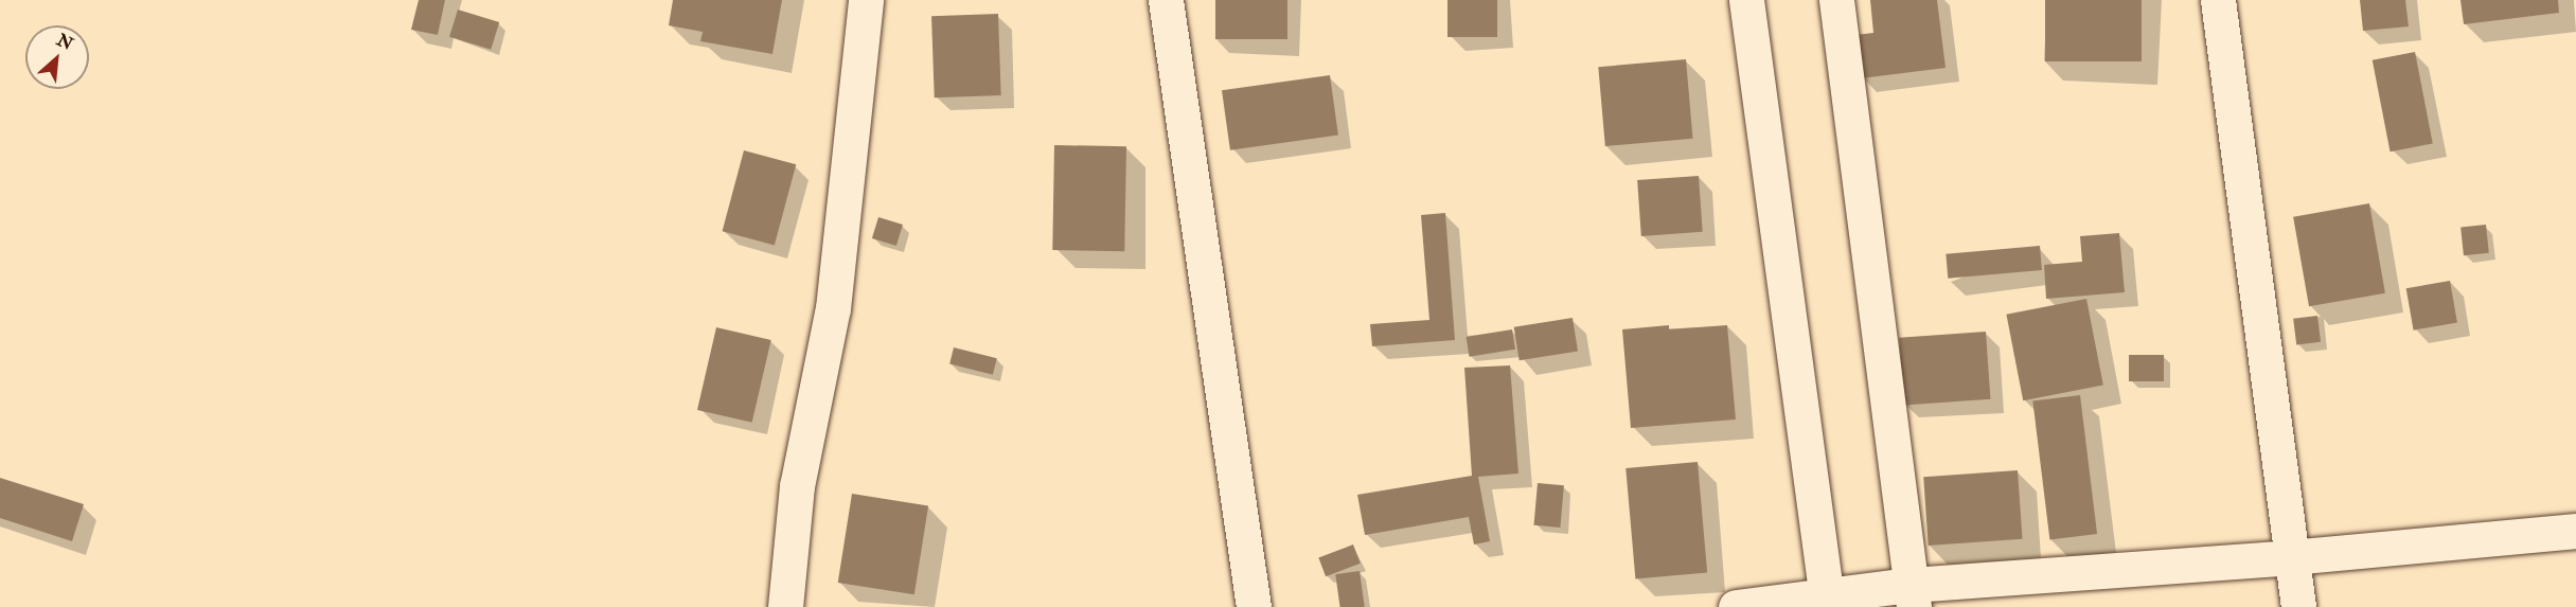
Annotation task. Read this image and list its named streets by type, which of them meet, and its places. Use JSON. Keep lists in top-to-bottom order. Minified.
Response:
{"north":"top right"}
